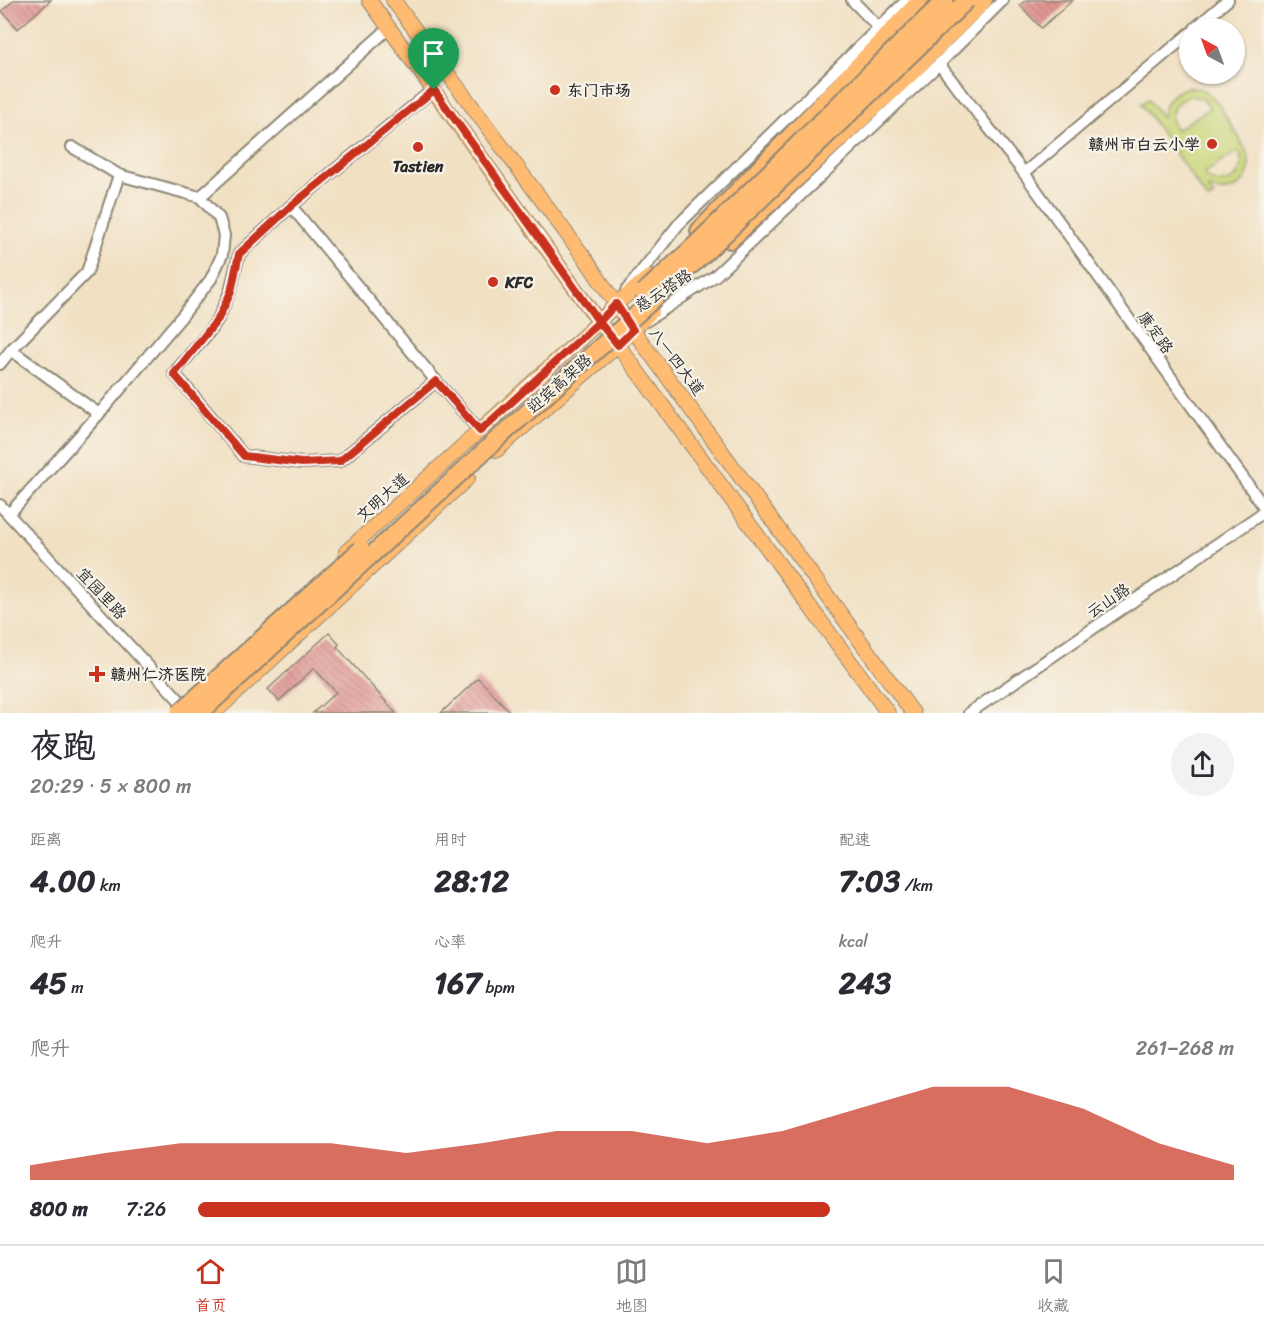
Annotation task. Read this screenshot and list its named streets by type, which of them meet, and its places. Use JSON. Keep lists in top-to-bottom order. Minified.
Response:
{"streets":{"highway":["迎宾高架路"],"main road":["慈云塔路","八一四大道","文明大道"],"street":["康定路","宜园里路","云山路"]},"crossings":[["慈云塔路","康定路"],["慈云塔路","八一四大道"],["慈云塔路","文明大道"],["康定路","云山路"],["八一四大道","文明大道"],["迎宾高架路","文明大道"],["迎宾高架路","宜园里路"],["文明大道","宜园里路"]],"places":{"other":["东门市场","赣州市白云小学","Tastien","KFC"],"health":["赣州仁济医院"]},"north":"top left","page":{"heading":["夜跑","20:29 · 5 × 800 m"],"stats":[["距离","4.00 km"],["用时","28:12"],["配速","7:03 /km"],["爬升","45 m"],["心率","167 bpm"],["kcal","243"]],"chart":["爬升","261–268 m"],"list":[{"name":"800 m","note":"7:26"}],"tabs":["首页","地图","收藏"]}}
